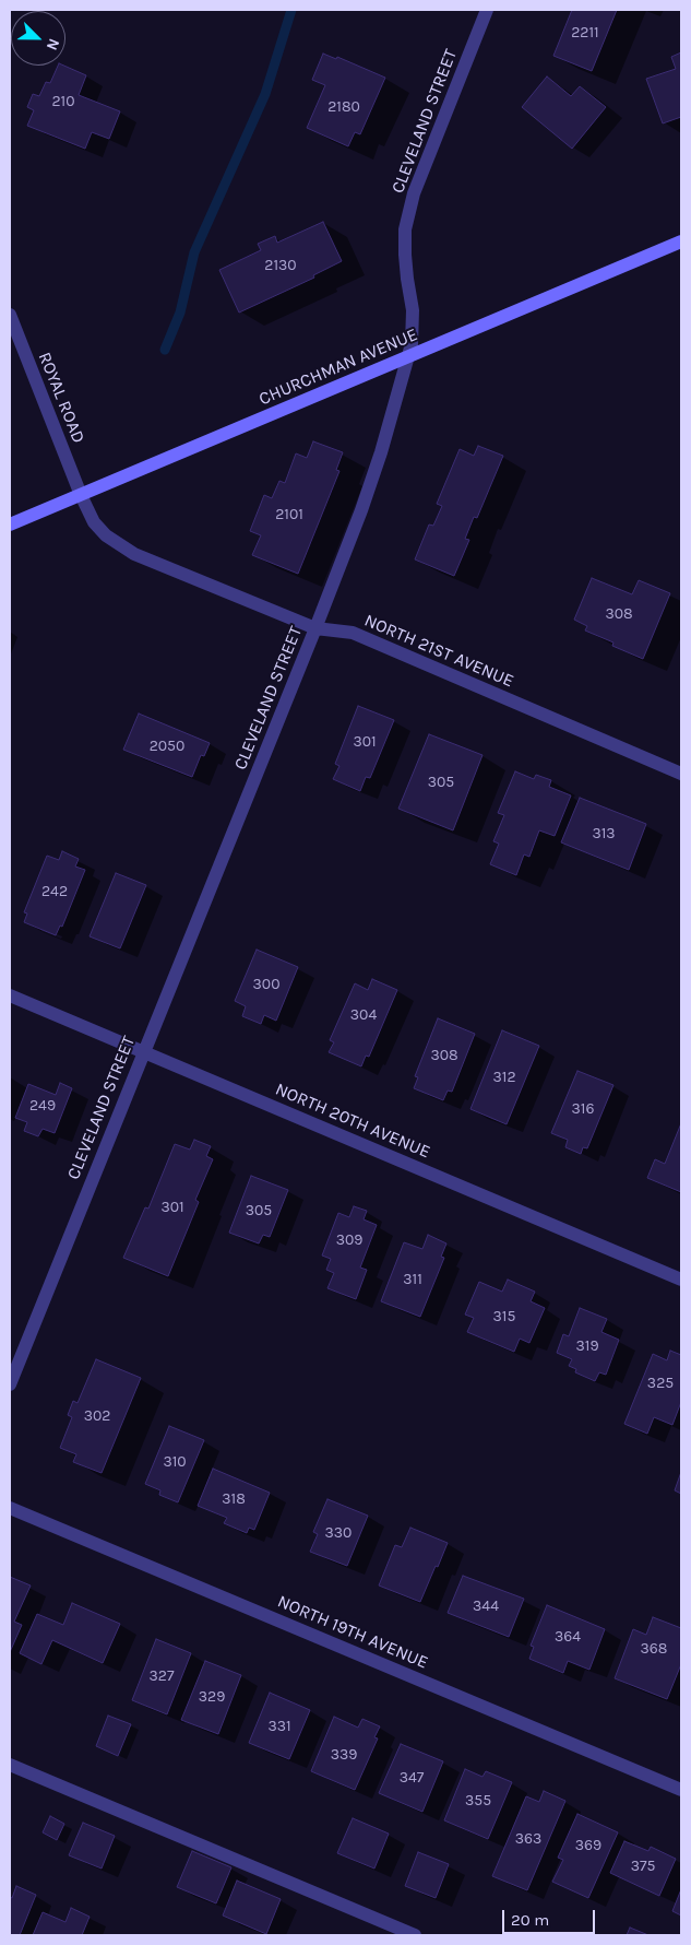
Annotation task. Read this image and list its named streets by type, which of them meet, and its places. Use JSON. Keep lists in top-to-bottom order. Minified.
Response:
{"streets":{"main road":["CHURCHMAN AVENUE"],"street":["CLEVELAND STREET","ROYAL ROAD","NORTH 21ST AVENUE","NORTH 20TH AVENUE","NORTH 19TH AVENUE"]},"crossings":[["CLEVELAND STREET","CHURCHMAN AVENUE"],["CLEVELAND STREET","NORTH 21ST AVENUE"],["CLEVELAND STREET","NORTH 20TH AVENUE"],["CHURCHMAN AVENUE","ROYAL ROAD"],["CHURCHMAN AVENUE","NORTH 21ST AVENUE"],["ROYAL ROAD","NORTH 21ST AVENUE"]],"house_numbers":["2211","210","2180","2130","2101","308","301","2050","305","313","242","300","304","308","312","249","316","301","305","309","311","315","319","325","302","310","318","330","344","364","368","327","329","331","339","347","355","363","369","375"],"scale_bar":"20 m","north":"bottom right"}
